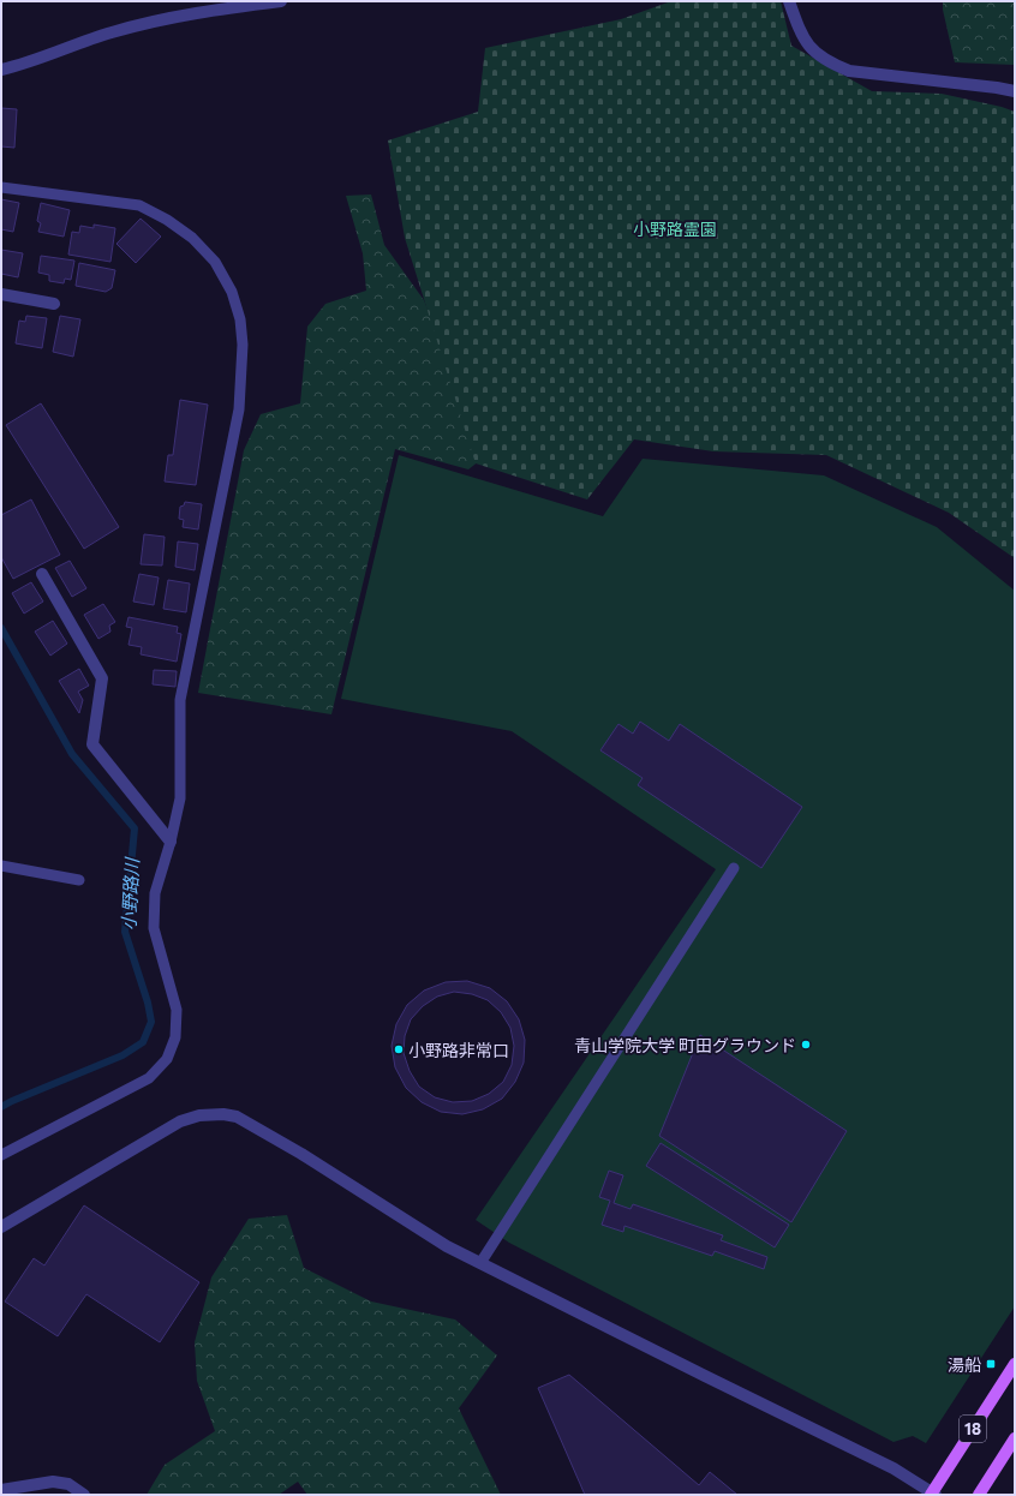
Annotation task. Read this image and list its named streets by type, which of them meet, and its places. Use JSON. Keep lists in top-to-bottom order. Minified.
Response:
{"streets":{"main road":["18"]},"water":["小野路川"],"parks":["小野路霊園"],"places":{"other":["青山学院大学 町田グラウンド","小野路非常口"],"transit":["湯船"]}}
